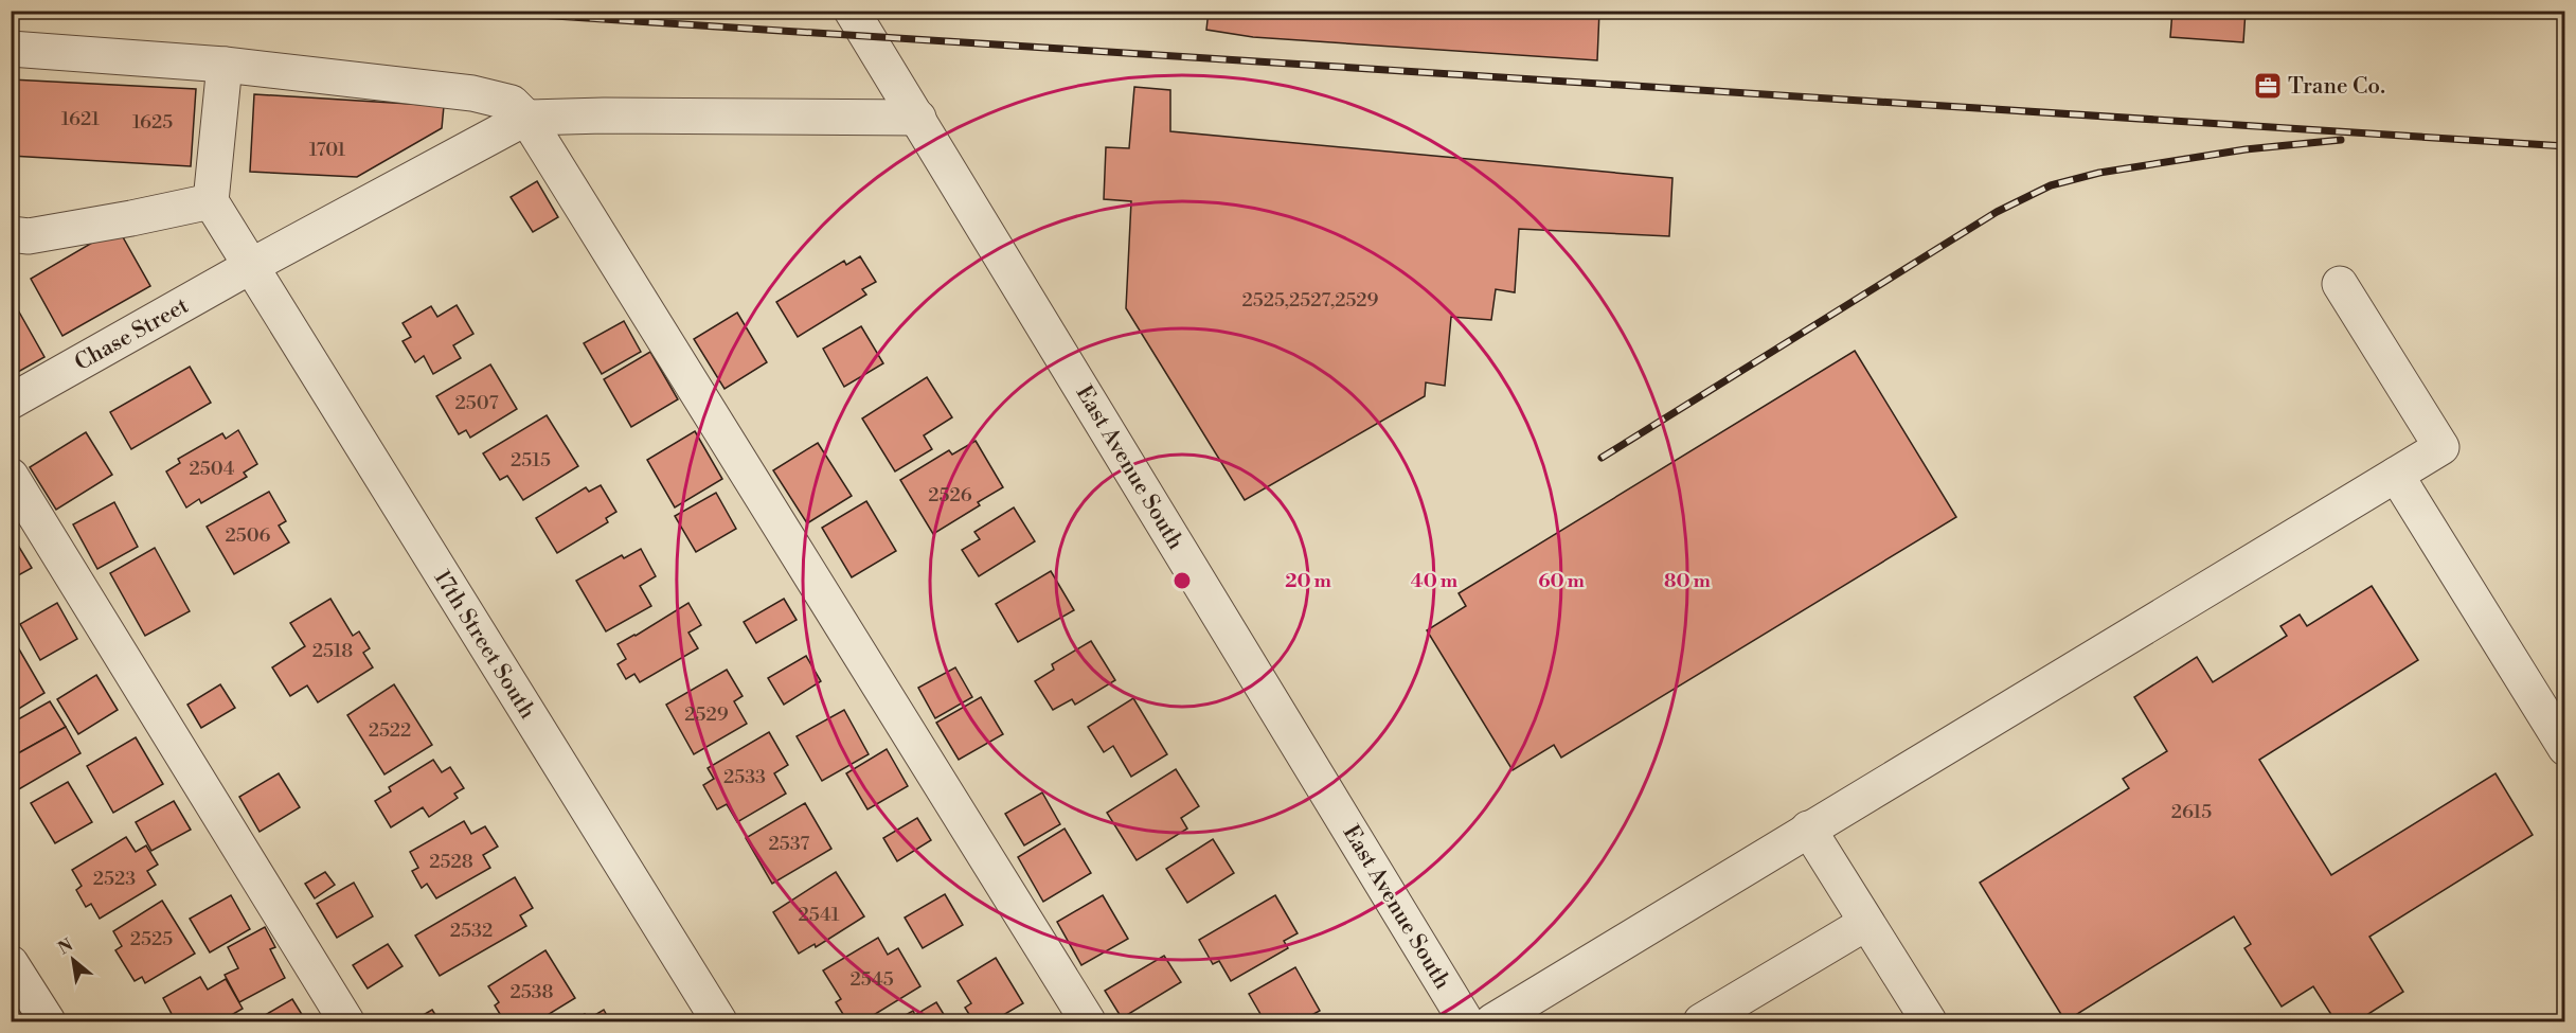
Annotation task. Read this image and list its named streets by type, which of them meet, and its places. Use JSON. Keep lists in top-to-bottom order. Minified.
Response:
{"streets":{"street":["Chase Street","East Avenue South","17th Street South"]},"crossings":[["Chase Street","17th Street South"]],"places":{"office":["Trane Co."]},"house_numbers":["1621","1625","1701","2525,2527,2529","2507","2515","2504","2526","2506","2518","2529","2522","2533","2615","2537","2528","2523","2541","2532","2525","2545","2538"],"north":"top left","rings":["20 m","40 m","60 m","80 m"]}
